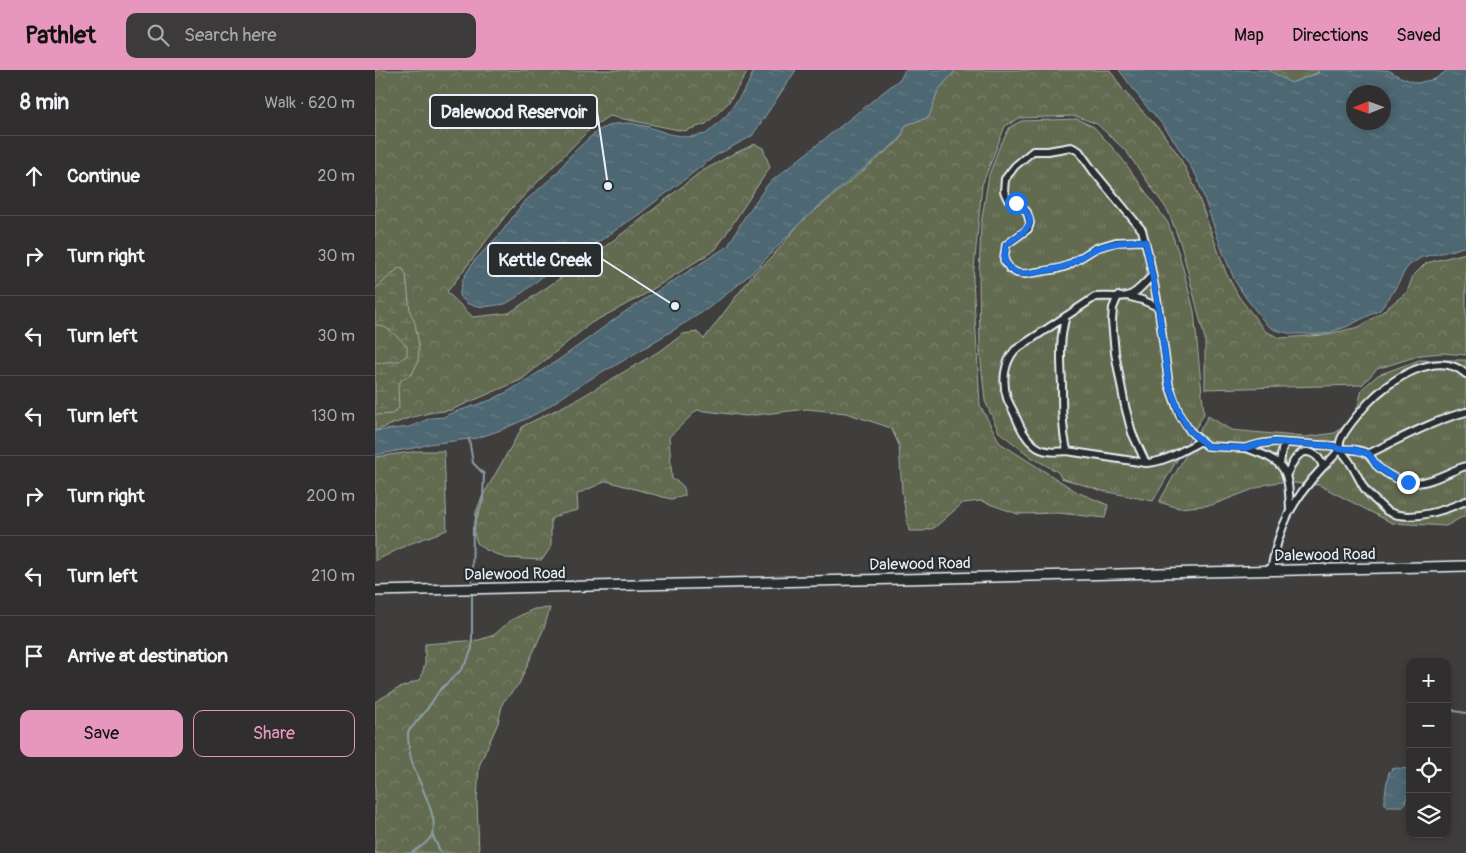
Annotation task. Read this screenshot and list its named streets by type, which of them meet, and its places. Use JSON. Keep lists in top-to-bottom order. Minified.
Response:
{"streets":{"main road":["Dalewood Road"]},"places":["Dalewood Reservoir","Kettle Creek"],"north":"left","page":{"header":"Pathlet","search":"Search here","nav":["Map","Directions","Saved"],"heading":["8 min","Walk · 620 m"],"list":[["Continue","20 m"],["Turn right","30 m"],["Turn left","30 m"],["Turn left","130 m"],["Turn right","200 m"],["Turn left","210 m"],"Arrive at destination"],"map_buttons":["+","−"],"buttons":["Save","Share"]}}
